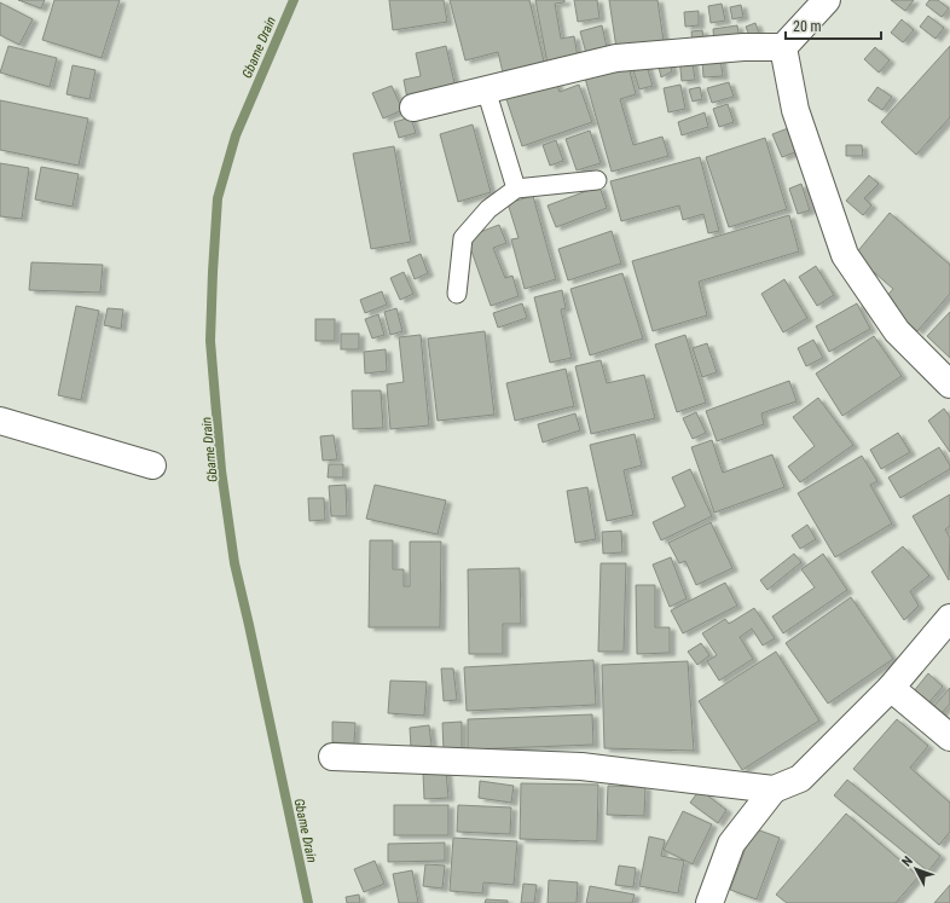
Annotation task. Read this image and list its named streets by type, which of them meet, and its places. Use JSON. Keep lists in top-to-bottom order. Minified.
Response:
{"water":["Gbame Drain"],"scale_bar":"20 m","north":"top left"}
